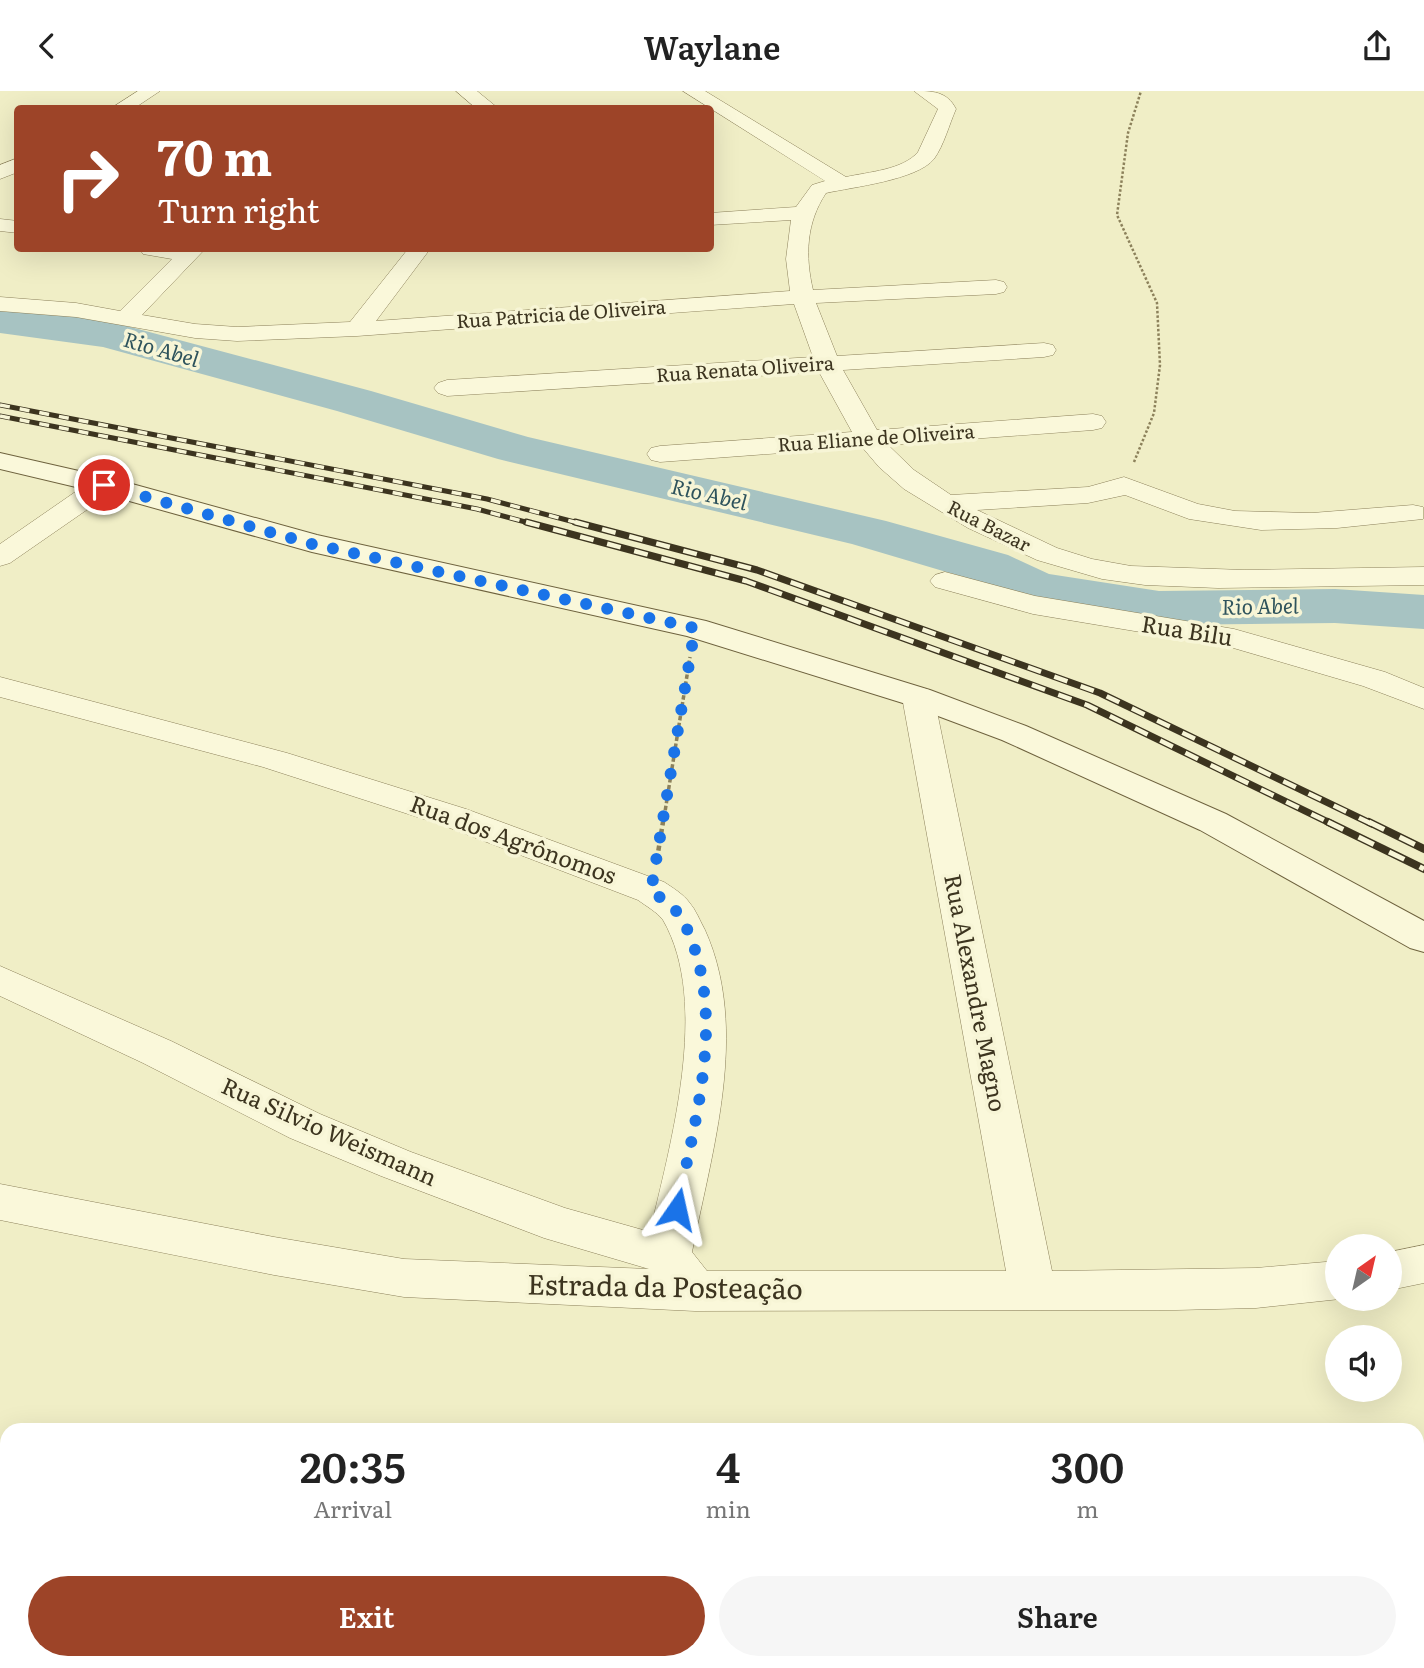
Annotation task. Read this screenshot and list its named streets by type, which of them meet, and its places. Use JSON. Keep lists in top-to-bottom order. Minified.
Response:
{"streets":{"street":["Rua Patricia de Oliveira","Rua Renata Oliveira","Rua Eliane de Oliveira","Rua Bazar","Rua Bilu","Rua dos Agrônomos","Rua Alexandre Magno","Rua Silvio Weismann","Estrada da Posteação"]},"crossings":[["Rua Patricia de Oliveira","Rua Bazar"],["Rua Renata Oliveira","Rua Bazar"],["Rua Eliane de Oliveira","Rua Bazar"],["Rua dos Agrônomos","Rua Silvio Weismann"],["Rua dos Agrônomos","Estrada da Posteação"],["Rua Alexandre Magno","Estrada da Posteação"],["Rua Silvio Weismann","Estrada da Posteação"]],"water":["Rio Abel"],"north":"top right","page":{"header":"Waylane","turn":["70 m","Turn right"],"eta":["20:35","Arrival","4","min","300","m"],"buttons":["Exit","Share"]}}
